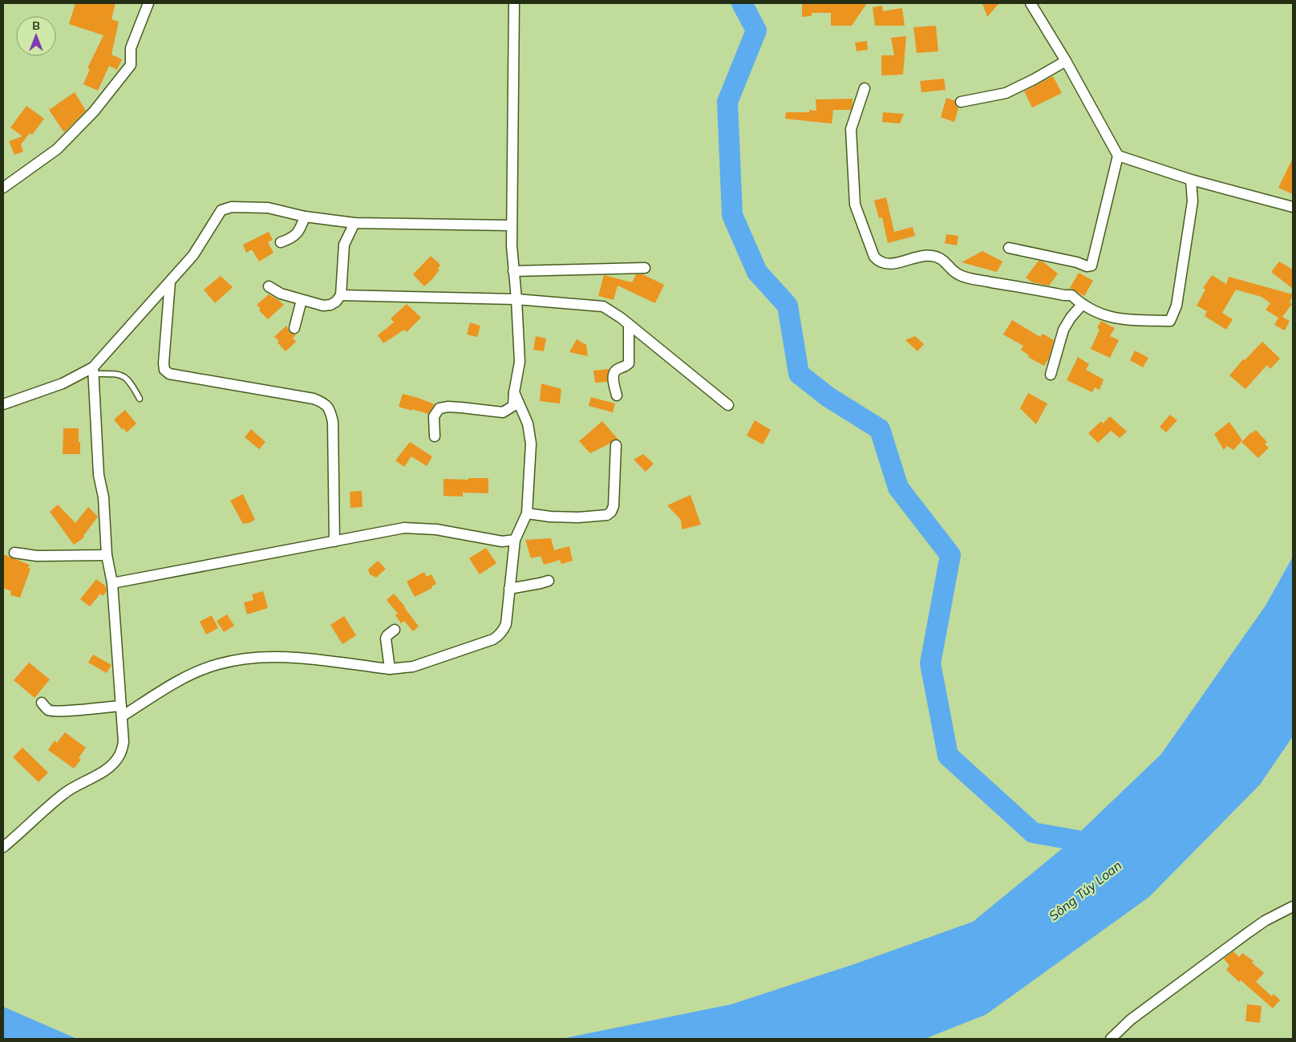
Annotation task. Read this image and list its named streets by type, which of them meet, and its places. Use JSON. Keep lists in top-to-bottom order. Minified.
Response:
{"water":["Sông Túy Loan"],"north":"top"}
